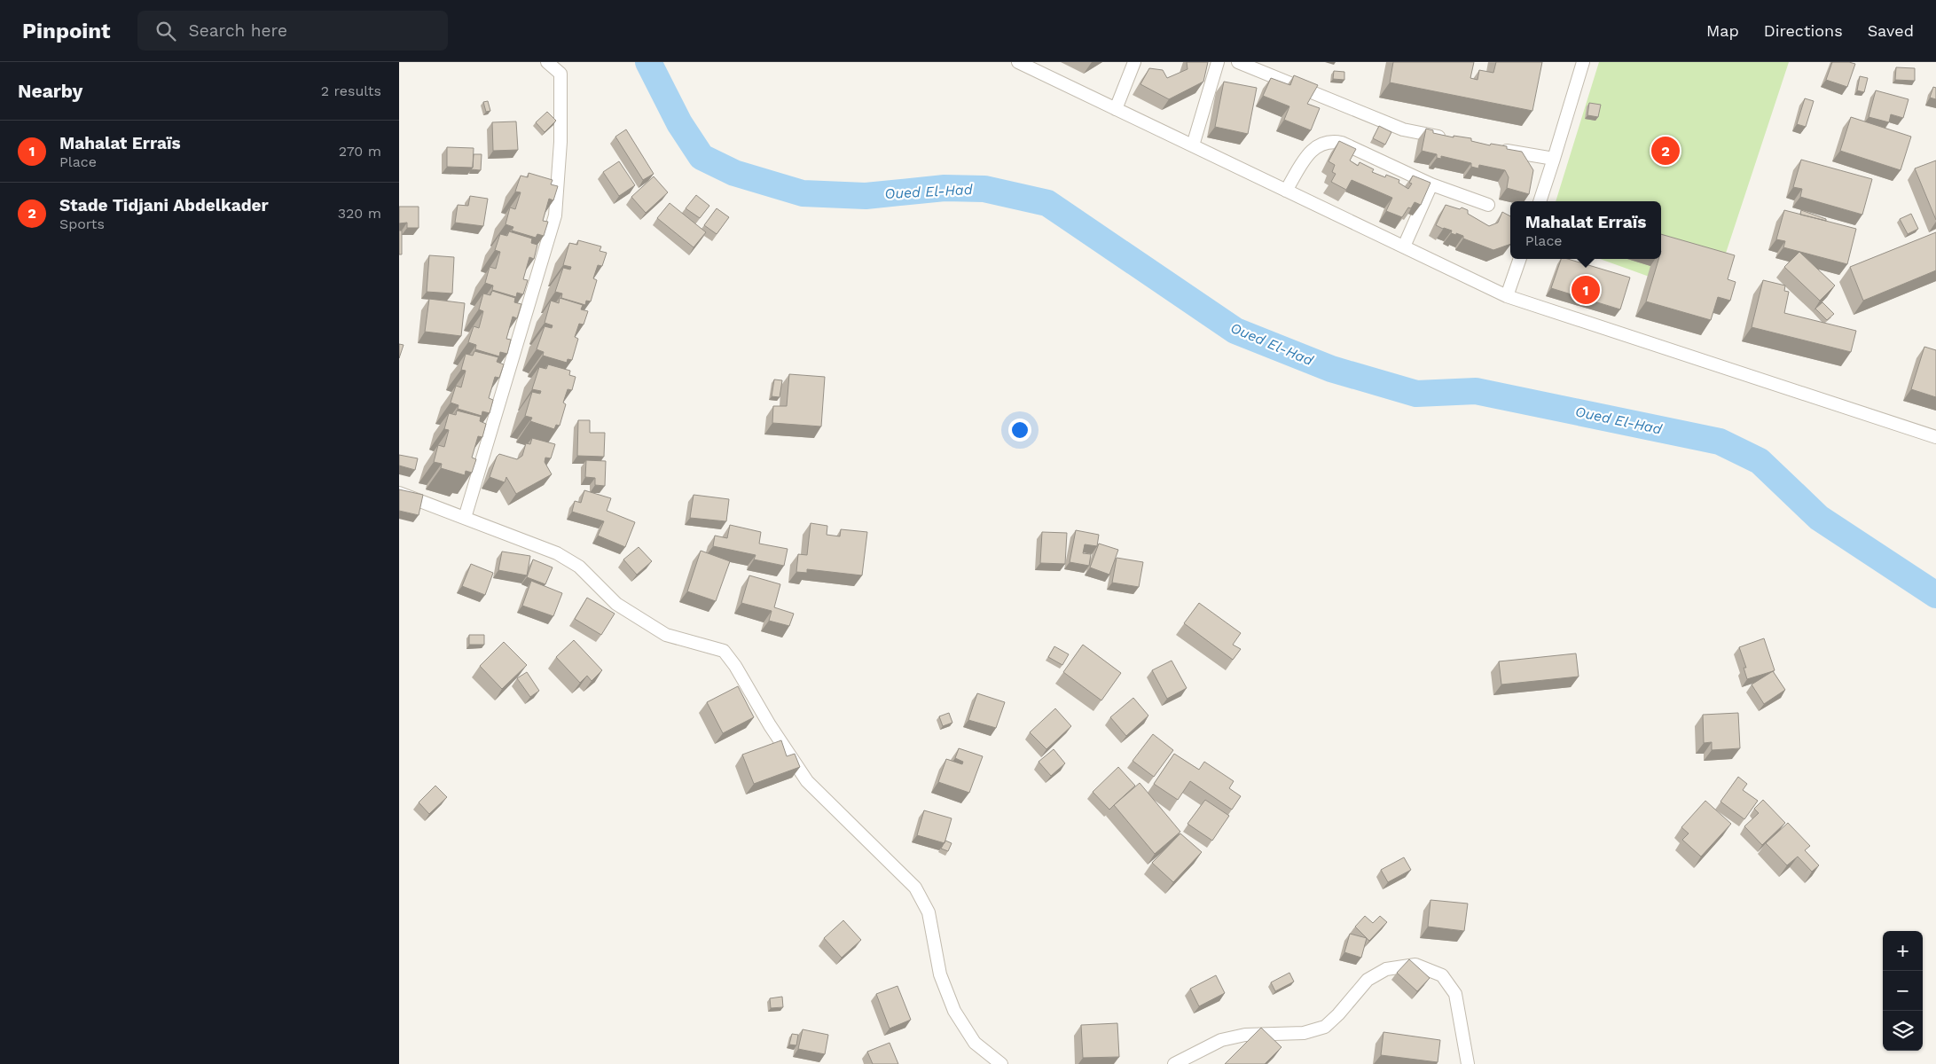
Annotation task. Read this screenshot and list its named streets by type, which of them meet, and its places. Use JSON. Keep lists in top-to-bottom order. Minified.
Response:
{"water":["Oued El-Had"],"page":{"header":"Pinpoint","search":"Search here","nav":["Map","Directions","Saved"],"heading":["Nearby","2 results"],"list":[{"mark":"1","name":"Mahalat Erraïs","note":"Place","value":"270 m"},{"mark":"2","name":"Stade Tidjani Abdelkader","note":"Sports","value":"320 m"}],"pins":["2","1"],"popup":["Mahalat Erraïs","Place"],"map_buttons":["+","−"]}}
